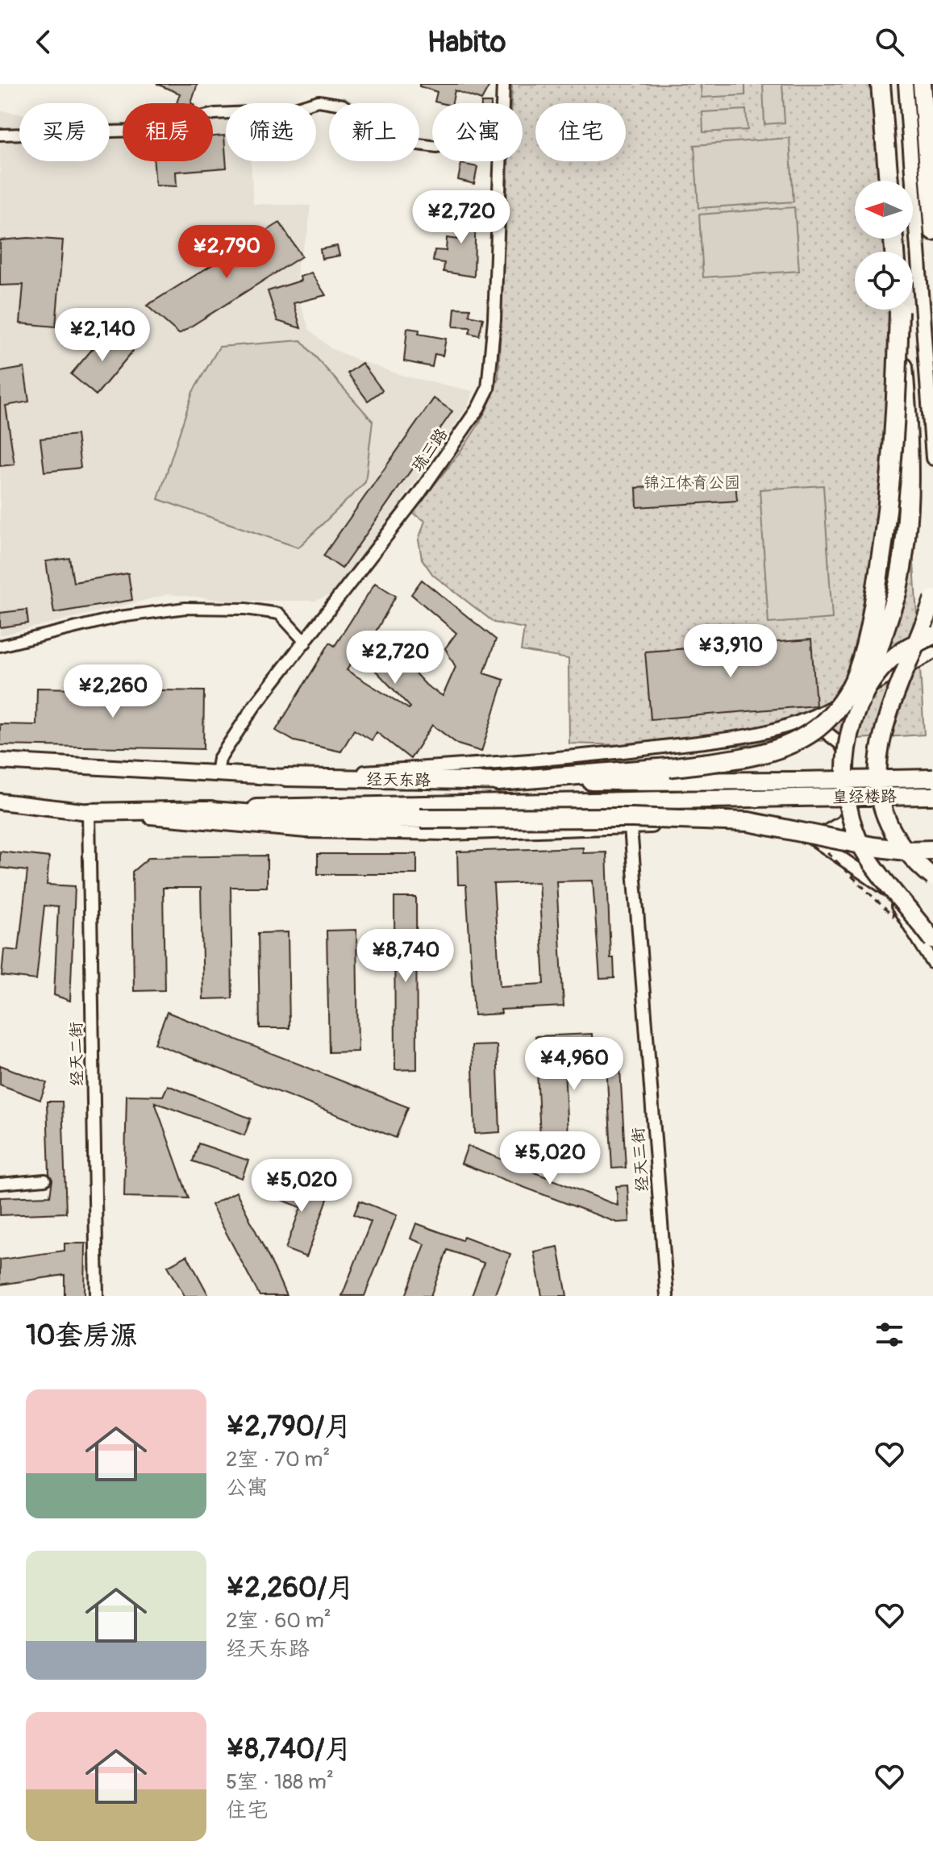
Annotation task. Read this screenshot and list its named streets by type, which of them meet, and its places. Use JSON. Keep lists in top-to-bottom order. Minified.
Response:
{"streets":{"highway":["经天东路","皇经楼路"],"street":["琉三路","经天二街","经天三街"]},"crossings":[["琉三路","经天东路"],["经天东路","皇经楼路"],["经天东路","经天二街"]],"parks":["锦江体育公园"],"north":"left","page":{"header":"Habito","chip":["买房","租房","筛选","新上","公寓","住宅"],"price":["¥2,720","¥2,790","¥2,140","¥3,910","¥2,720","¥2,260","¥8,740","¥4,960","¥5,020","¥5,020"],"heading":"10套房源","list":[{"name":"¥2,790/月","note":"2室 · 70 m² · 公寓"},{"name":"¥2,260/月","note":"2室 · 60 m² · 经天东路"},{"name":"¥8,740/月","note":"5室 · 188 m² · 住宅"}]}}
